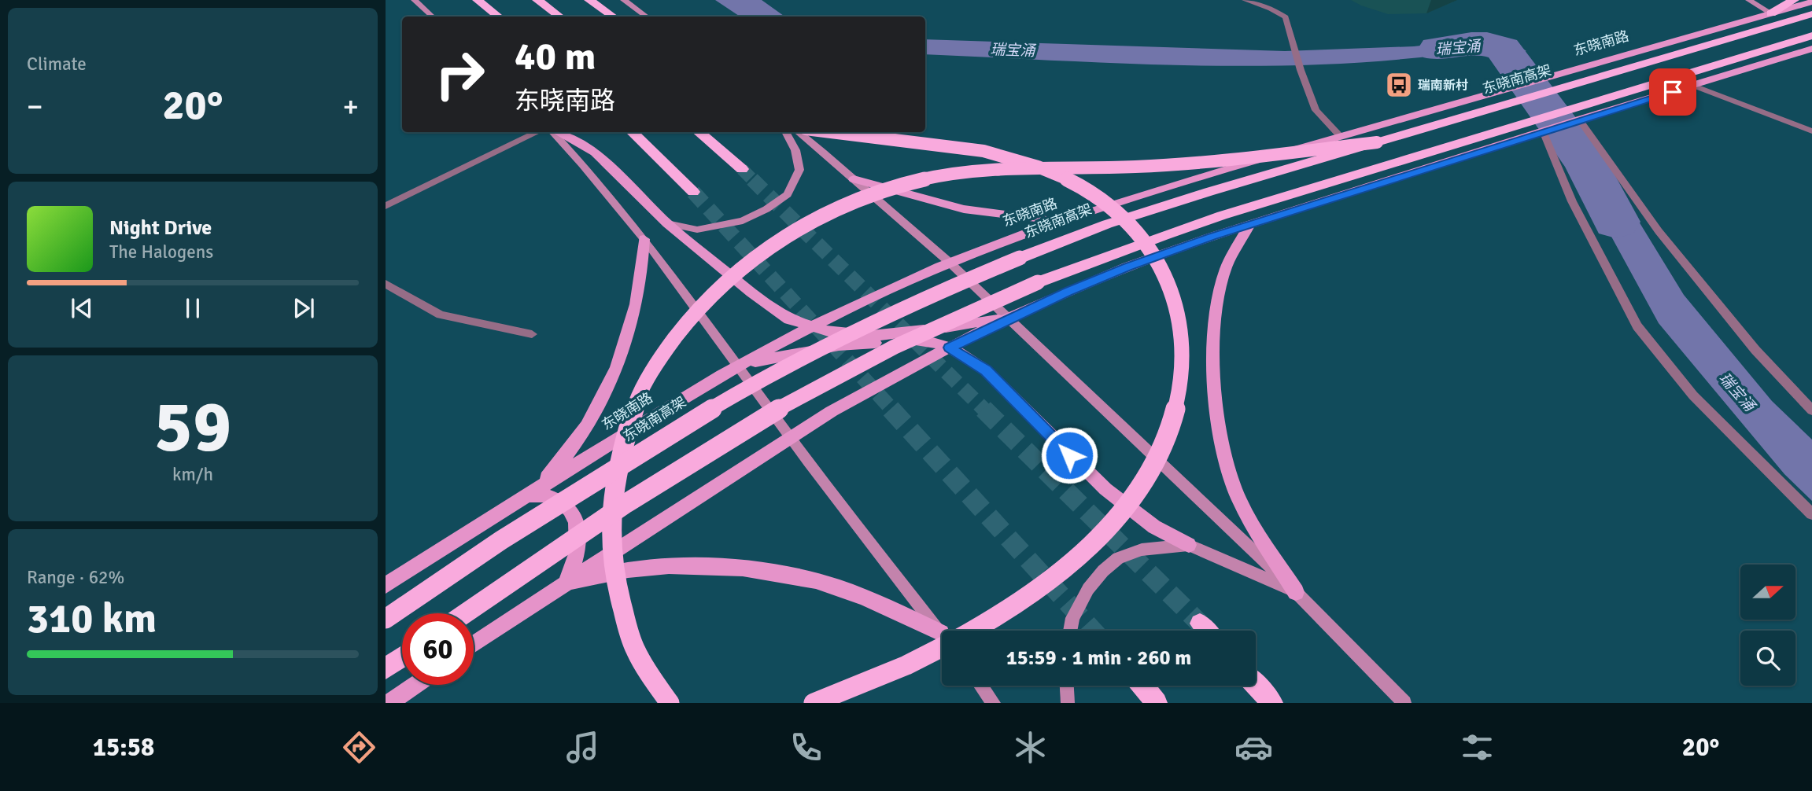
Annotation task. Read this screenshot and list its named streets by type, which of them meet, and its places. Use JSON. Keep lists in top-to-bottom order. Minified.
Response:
{"streets":{"highway":["东晓南高架"],"main road":["东晓南路"]},"water":["瑞宝涌"],"places":{"bus stop":["瑞南新村"]},"north":"right","page":{"tile":["Climate",["59","km/h"],["Range · 62%","310 km"]],"turn":["40 m","东晓南路"],"heat":["−","20°","+"],"song":["Night Drive","The Halogens"],"limit":"60","trip":"15:59 · 1 min · 260 m","tabs":["15:58","20°"]}}
